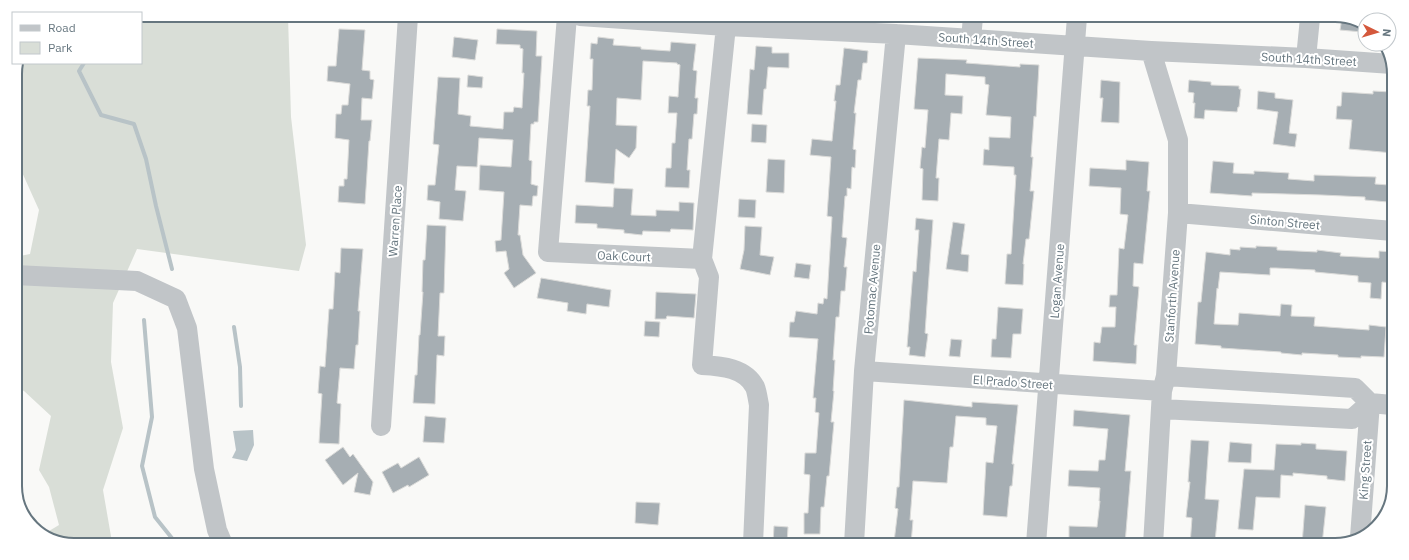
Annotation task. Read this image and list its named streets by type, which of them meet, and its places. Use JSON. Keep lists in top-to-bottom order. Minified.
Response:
{"streets":{"street":["South 14th Street","Warren Place","Sinton Street","Oak Court","Logan Avenue","Potomac Avenue","Stanforth Avenue","El Prado Street","King Street"]},"crossings":[["South 14th Street","Logan Avenue"],["South 14th Street","Potomac Avenue"],["South 14th Street","Stanforth Avenue"],["Sinton Street","Stanforth Avenue"],["Logan Avenue","El Prado Street"],["Potomac Avenue","El Prado Street"],["Stanforth Avenue","El Prado Street"],["El Prado Street","King Street"]],"legend":["Road","Park"],"north":"right"}
